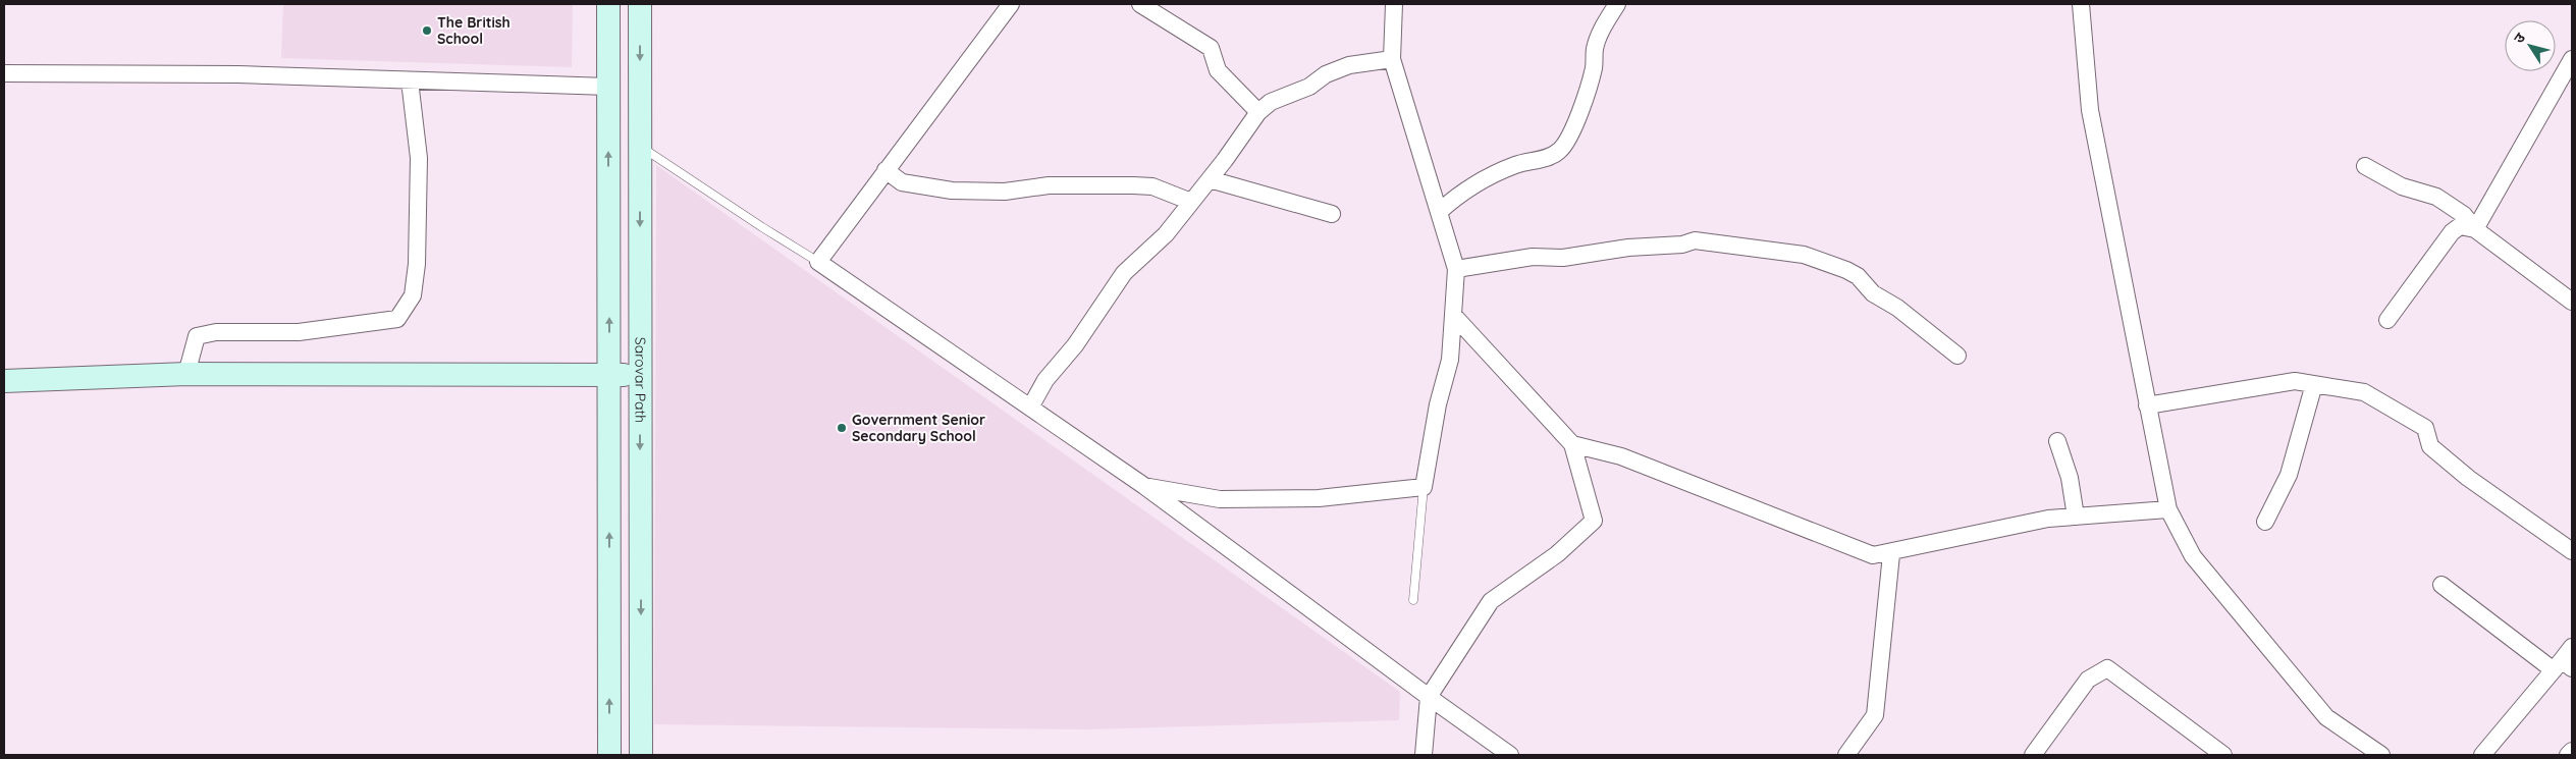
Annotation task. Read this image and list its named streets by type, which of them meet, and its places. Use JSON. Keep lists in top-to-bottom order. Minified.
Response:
{"streets":{"main road":["Sarovar Path"]},"places":["The British School","Government Senior Secondary School"],"north":"top left"}
